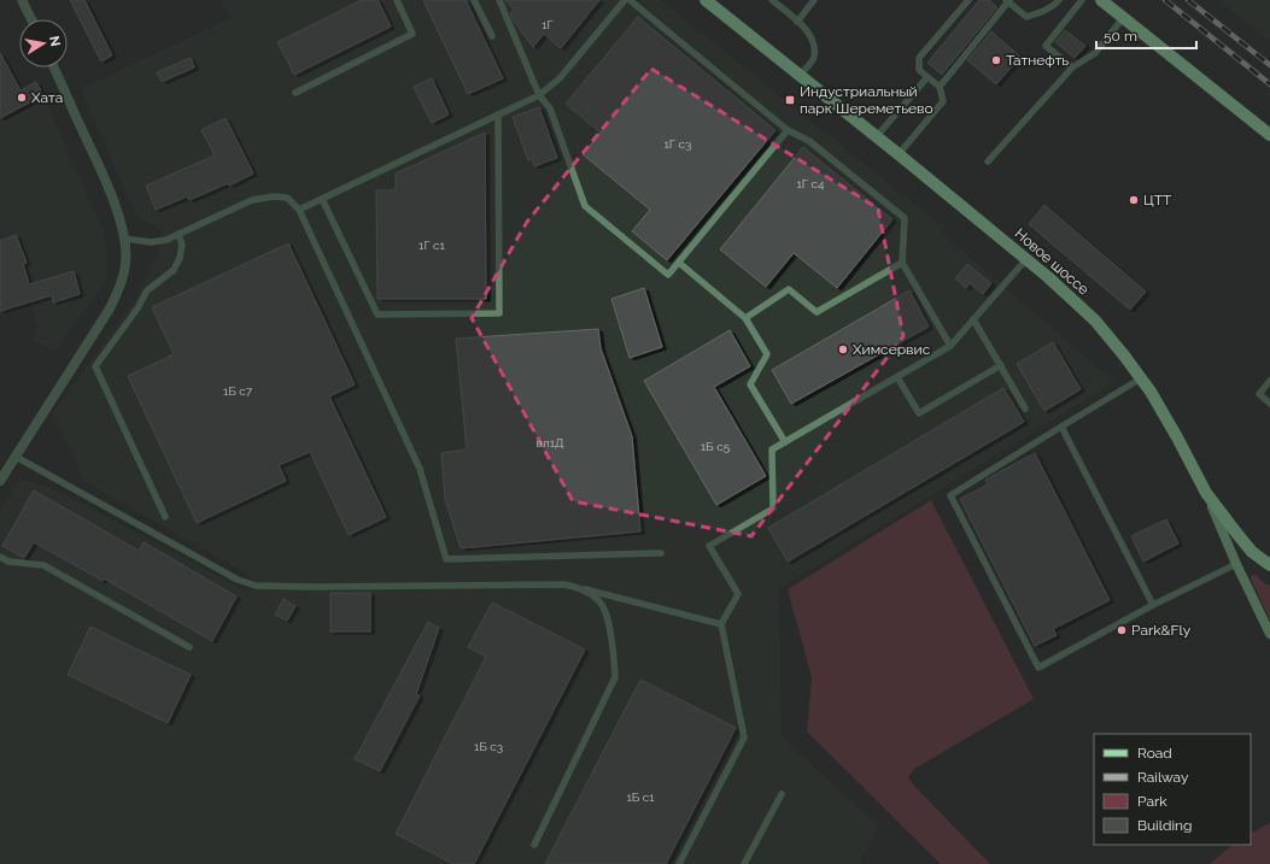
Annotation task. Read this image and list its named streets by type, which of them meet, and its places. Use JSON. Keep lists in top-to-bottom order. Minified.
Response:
{"streets":{"main road":["Новое шоссе"]},"places":{"other":["Татнефть","Хата","ЦТТ","Химсервис","Park&Fly"],"transit":["Индустриальный парк Шереметьево"]},"house_numbers":["1Г","1Г с3","1Г с4","1Г с1","1Б с7","вл1Д","1Б с5","1Б с3","1Б с1"],"legend":["Road","Railway","Park","Building"],"scale_bar":"50 m","north":"right"}
